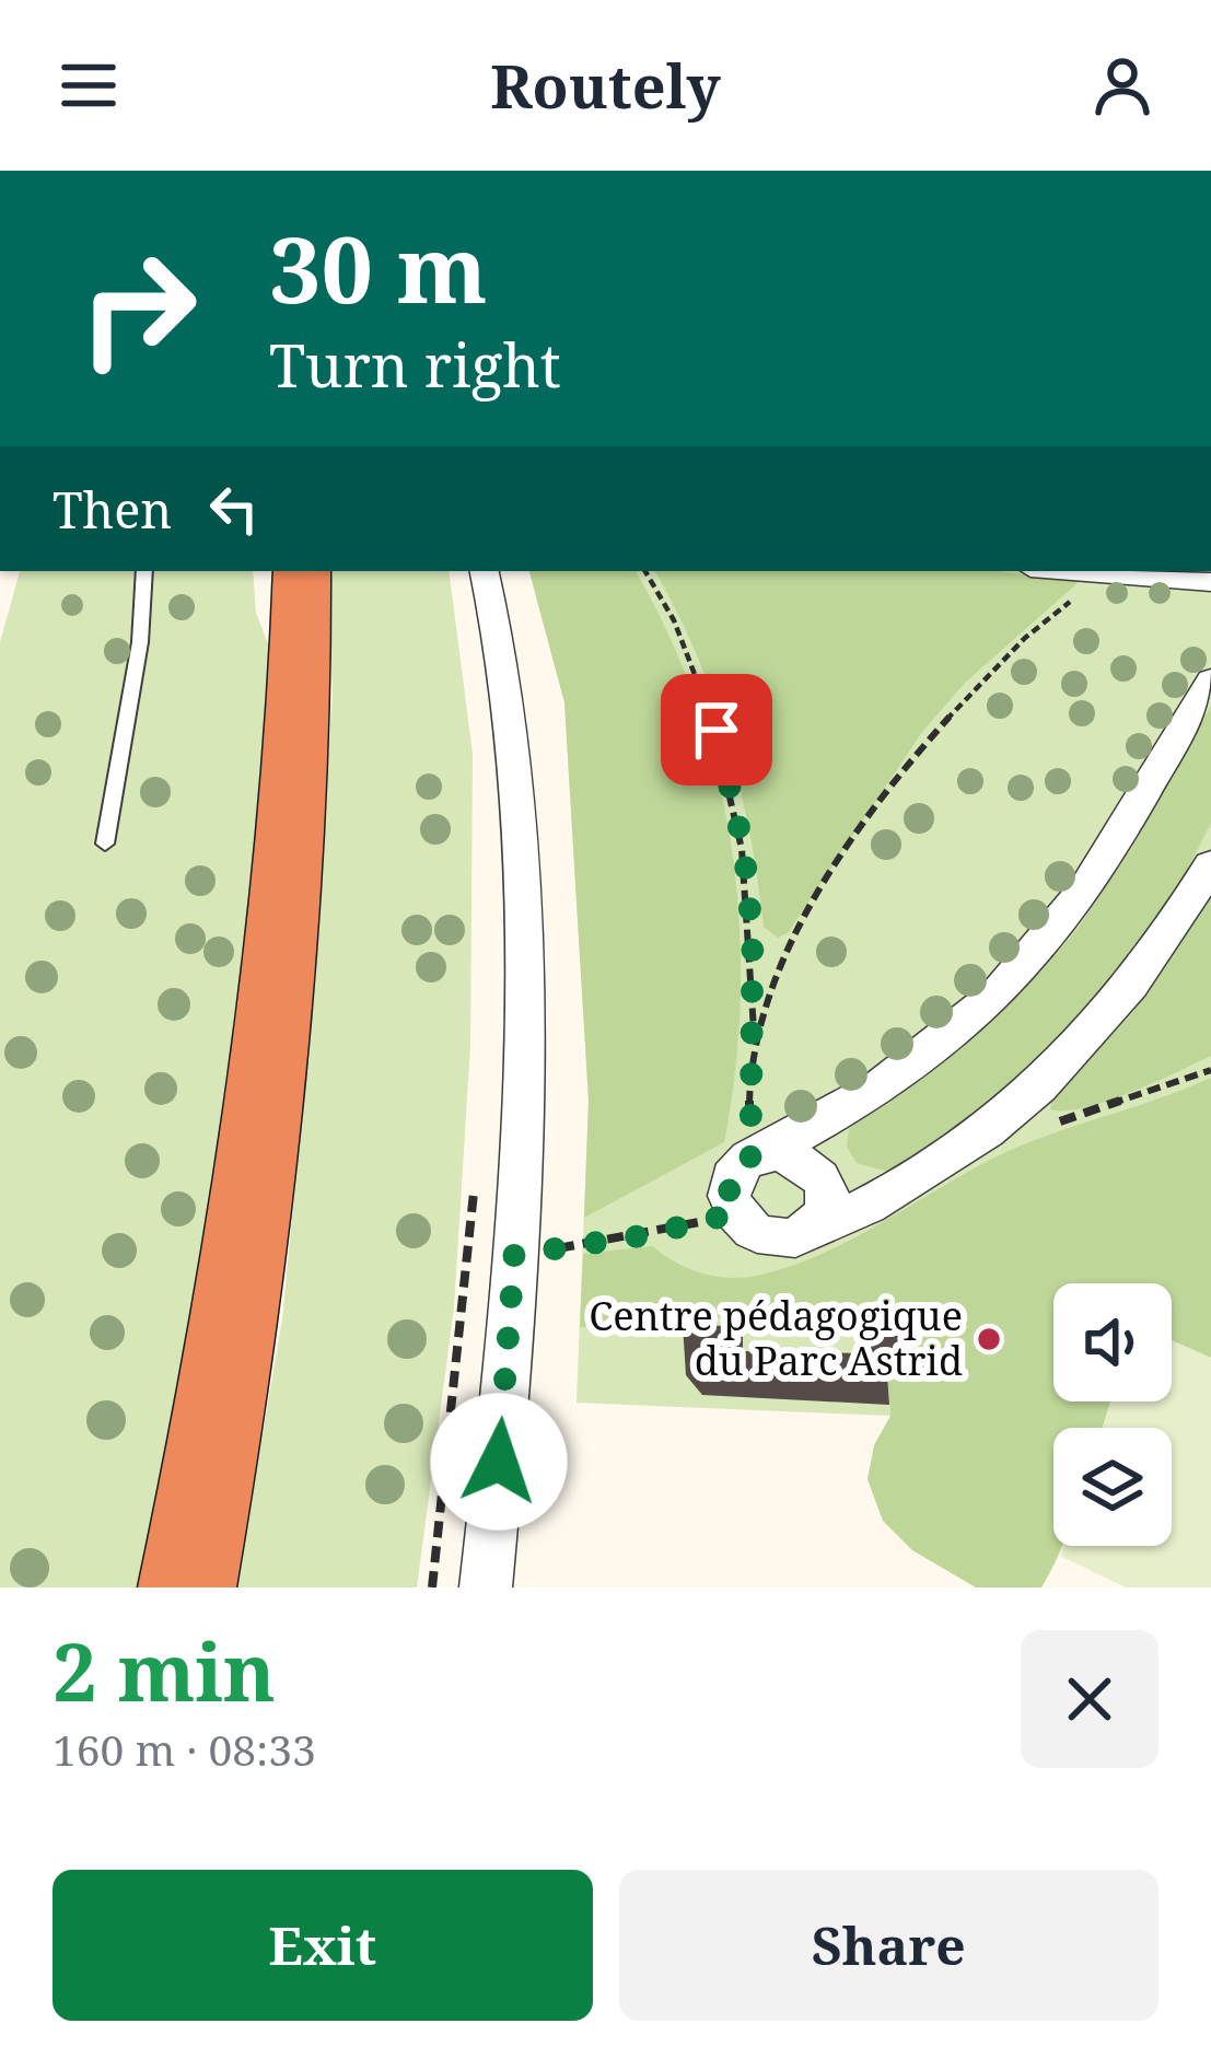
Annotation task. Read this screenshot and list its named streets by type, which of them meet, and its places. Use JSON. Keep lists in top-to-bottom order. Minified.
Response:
{"places":["Centre pédagogique du Parc Astrid"],"page":{"header":"Routely","turn":["30 m","Turn right"],"then":"Then","heading":["2 min","160 m · 08:33"],"buttons":["Exit","Share"]}}
